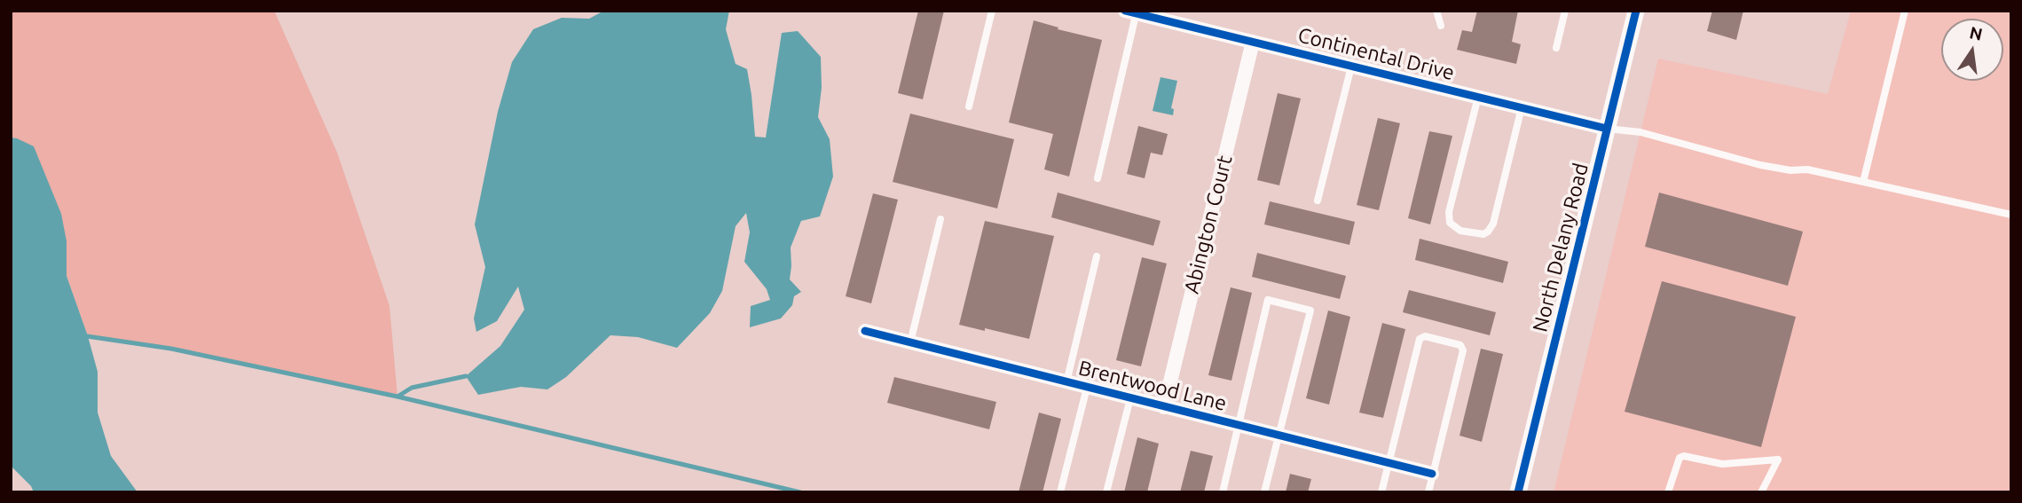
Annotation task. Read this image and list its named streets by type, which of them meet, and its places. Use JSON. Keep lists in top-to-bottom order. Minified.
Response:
{"streets":{"street":["Continental Drive","Abington Court","North Delany Road","Brentwood Lane"]},"crossings":[["Continental Drive","Abington Court"],["Continental Drive","North Delany Road"],["Abington Court","Brentwood Lane"]],"north":"top"}
